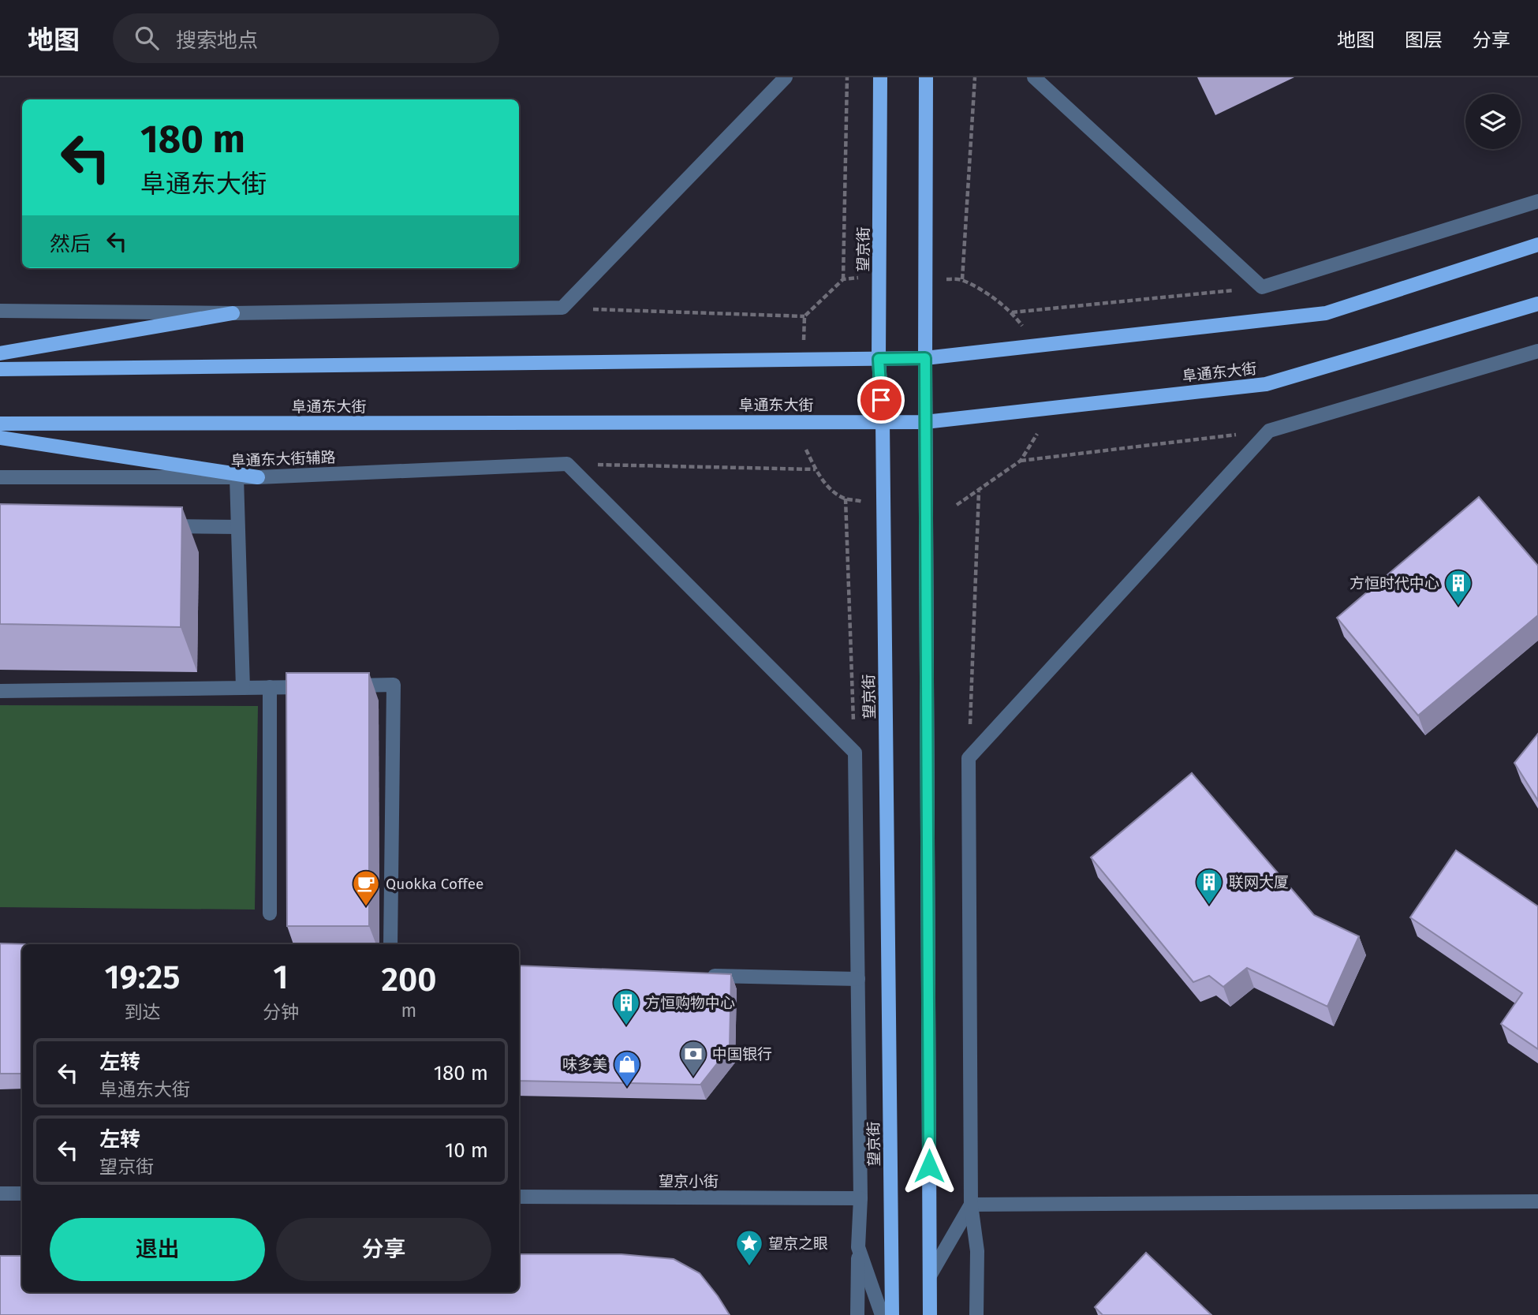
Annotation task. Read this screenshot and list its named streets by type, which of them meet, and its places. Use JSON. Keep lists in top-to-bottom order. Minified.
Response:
{"streets":{"main road":["望京街","阜通东大街"],"street":["阜通东大街辅路","望京小街"]},"crossings":[["望京街","阜通东大街"]],"places":{"building":["方恒时代中心","联网大厦","方恒购物中心"],"cafe":["Quokka Coffee"],"bank":["中国银行"],"shop":["味多美"],"place":["望京之眼"]},"page":{"header":"地图","search":"搜索地点","nav":["地图","图层","分享"],"turn":["180 m","阜通东大街"],"then":"然后","eta":["19:25","到达","1","分钟","200","m"],"list":[{"name":"左转","note":"阜通东大街","value":"180 m"},{"name":"左转","note":"望京街","value":"10 m"}],"buttons":["退出","分享"]}}
